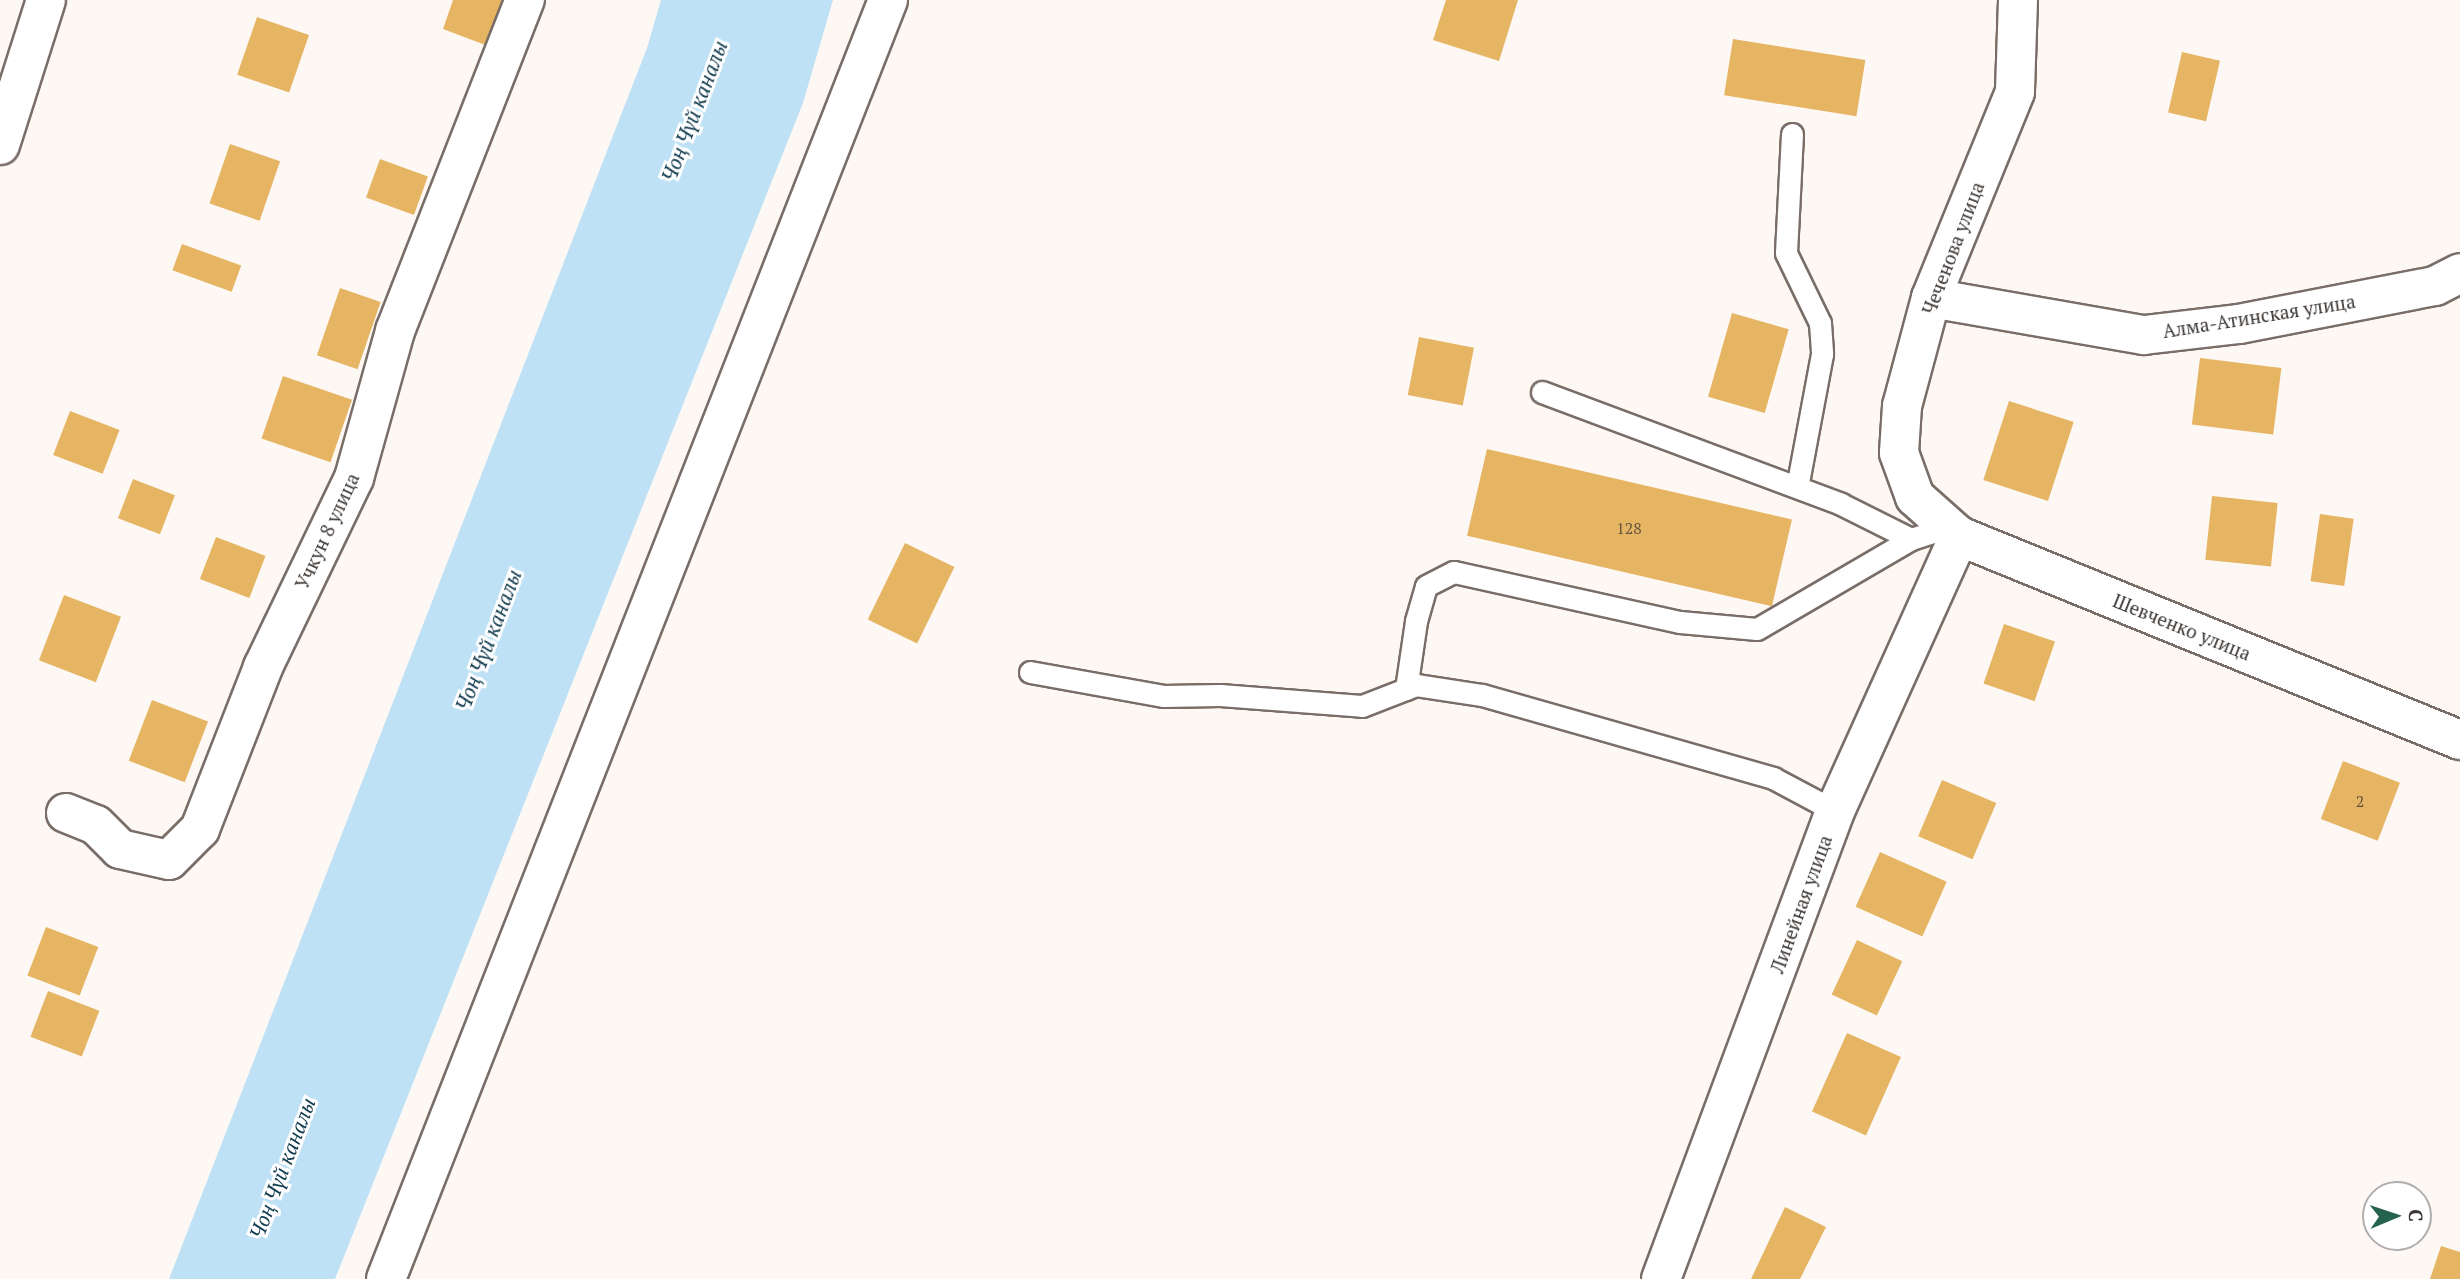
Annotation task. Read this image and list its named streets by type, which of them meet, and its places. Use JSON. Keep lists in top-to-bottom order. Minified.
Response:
{"streets":{"street":["Чеченова улица","Алма-Атинская улица","Учкун 8 улица","Шевченко улица","Линейная улица"]},"crossings":[["Чеченова улица","Алма-Атинская улица"],["Чеченова улица","Шевченко улица"],["Шевченко улица","Линейная улица"]],"water":["Чоң Чүй каналы"],"house_numbers":["128","2"],"north":"right"}
